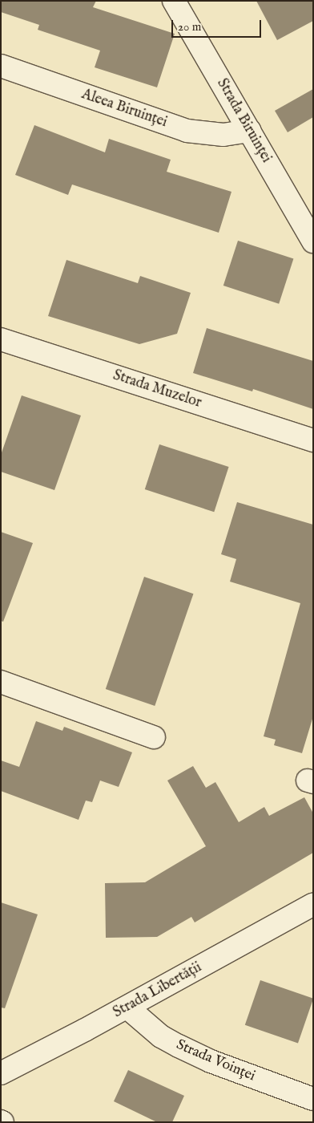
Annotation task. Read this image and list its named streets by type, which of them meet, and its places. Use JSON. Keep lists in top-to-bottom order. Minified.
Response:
{"streets":{"street":["Aleea Biruinței","Strada Biruinței","Strada Muzelor","Strada Libertății","Strada Voinței"]},"crossings":[["Aleea Biruinței","Strada Biruinței"],["Strada Libertății","Strada Voinței"]],"scale_bar":"20 m"}
